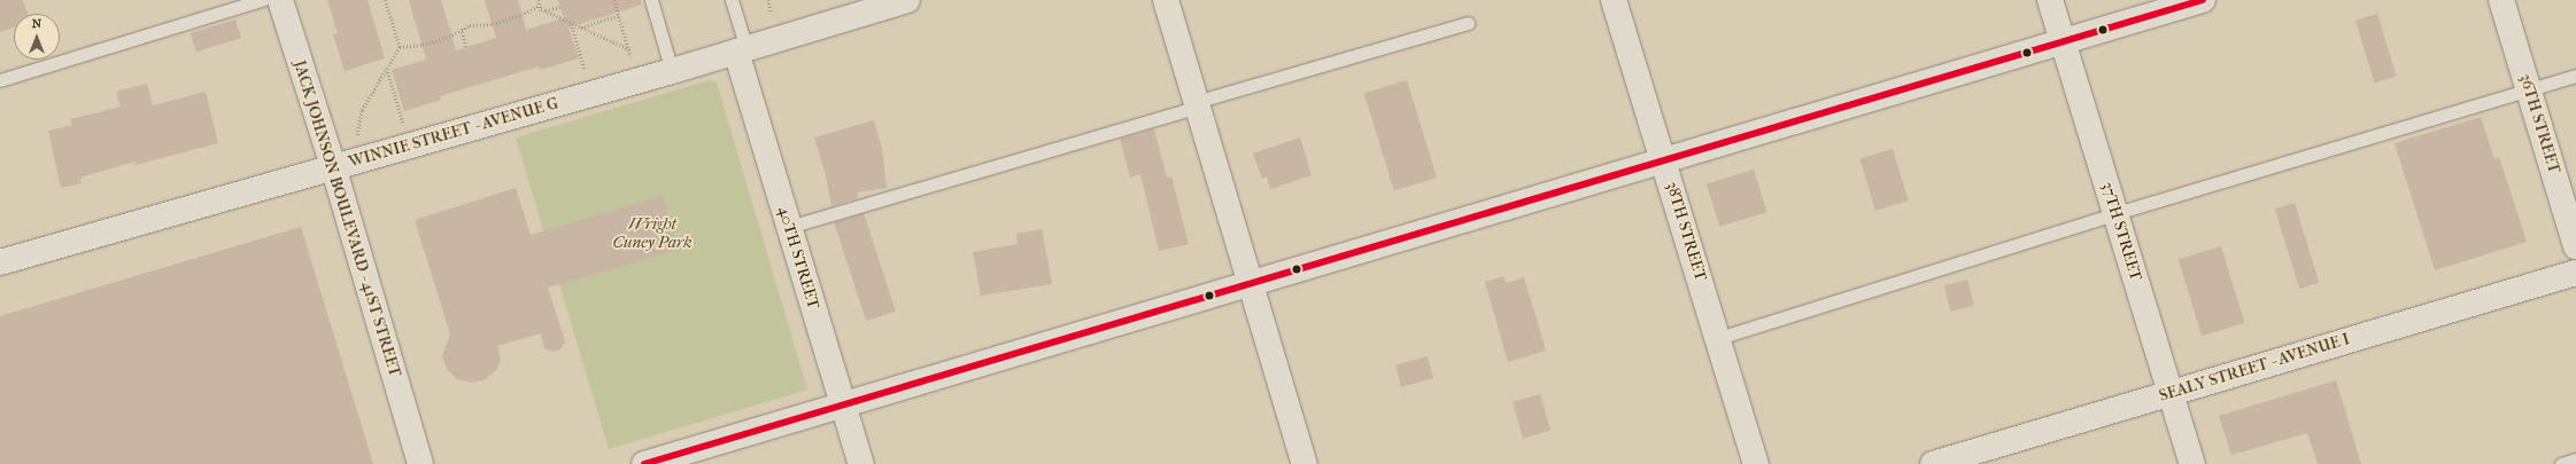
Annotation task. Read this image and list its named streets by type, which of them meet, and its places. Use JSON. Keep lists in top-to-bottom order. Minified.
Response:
{"streets":{"street":["36TH STREET","WINNIE STREET - AVENUE G","JACK JOHNSON BOULEVARD - 41ST STREET","38TH STREET","37TH STREET","40TH STREET","SEALY STREET - AVENUE I"]},"crossings":[["WINNIE STREET - AVENUE G","JACK JOHNSON BOULEVARD - 41ST STREET"],["WINNIE STREET - AVENUE G","40TH STREET"],["37TH STREET","SEALY STREET - AVENUE I"]],"parks":["Wright Cuney Park"],"north":"top"}
